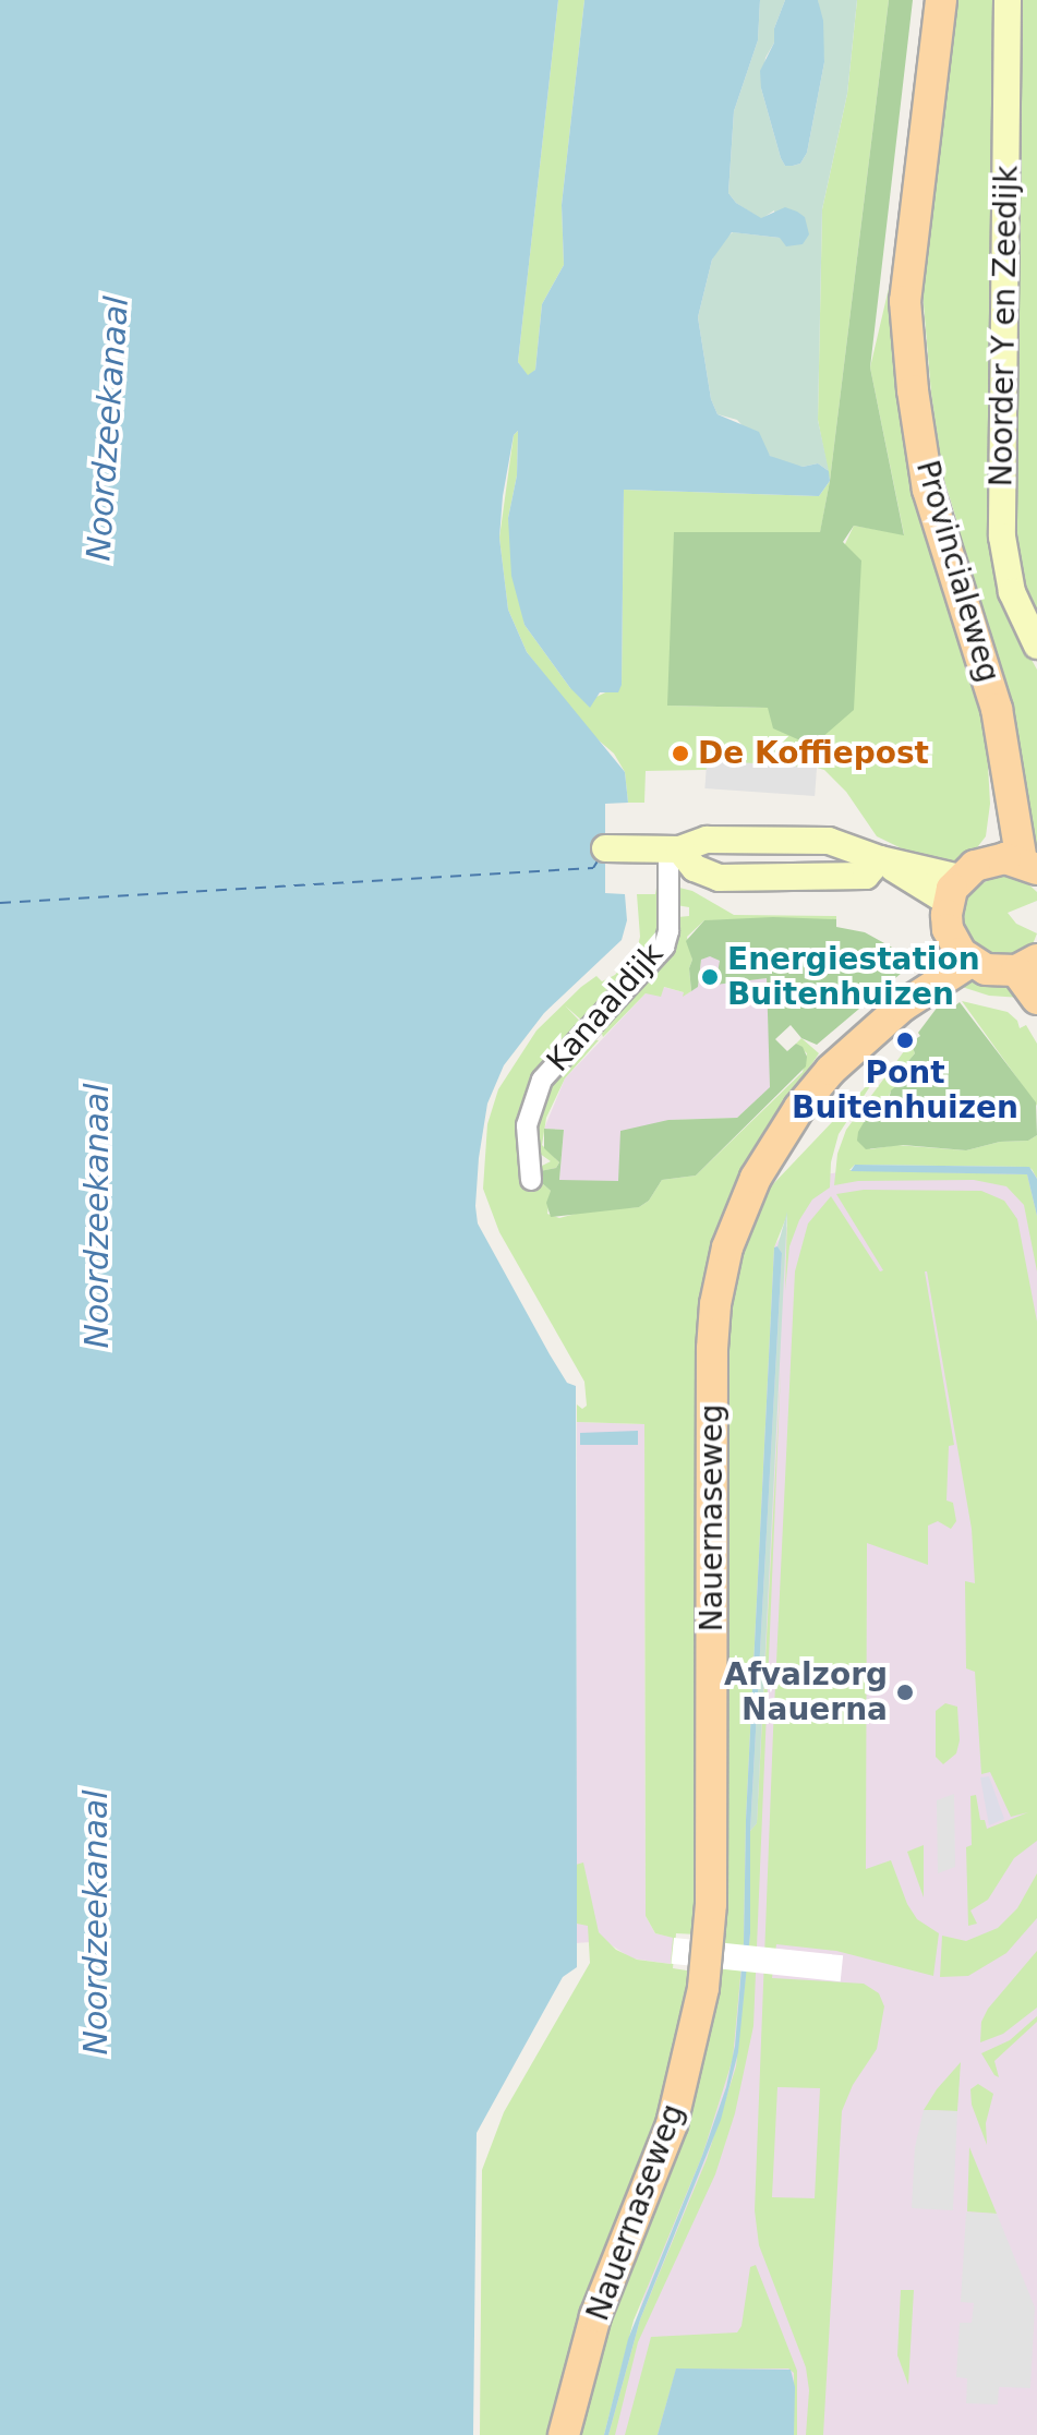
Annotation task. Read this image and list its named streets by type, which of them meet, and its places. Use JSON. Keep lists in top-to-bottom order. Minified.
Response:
{"streets":{"main road":["Provincialeweg","Nauernaseweg"],"street":["Noorder Y en Zeedijk","Kanaaldijk"]},"water":["Noordzeekanaal"],"places":["De Koffiepost","Energiestation Buitenhuizen","Pont Buitenhuizen","Afvalzorg Nauerna"]}
